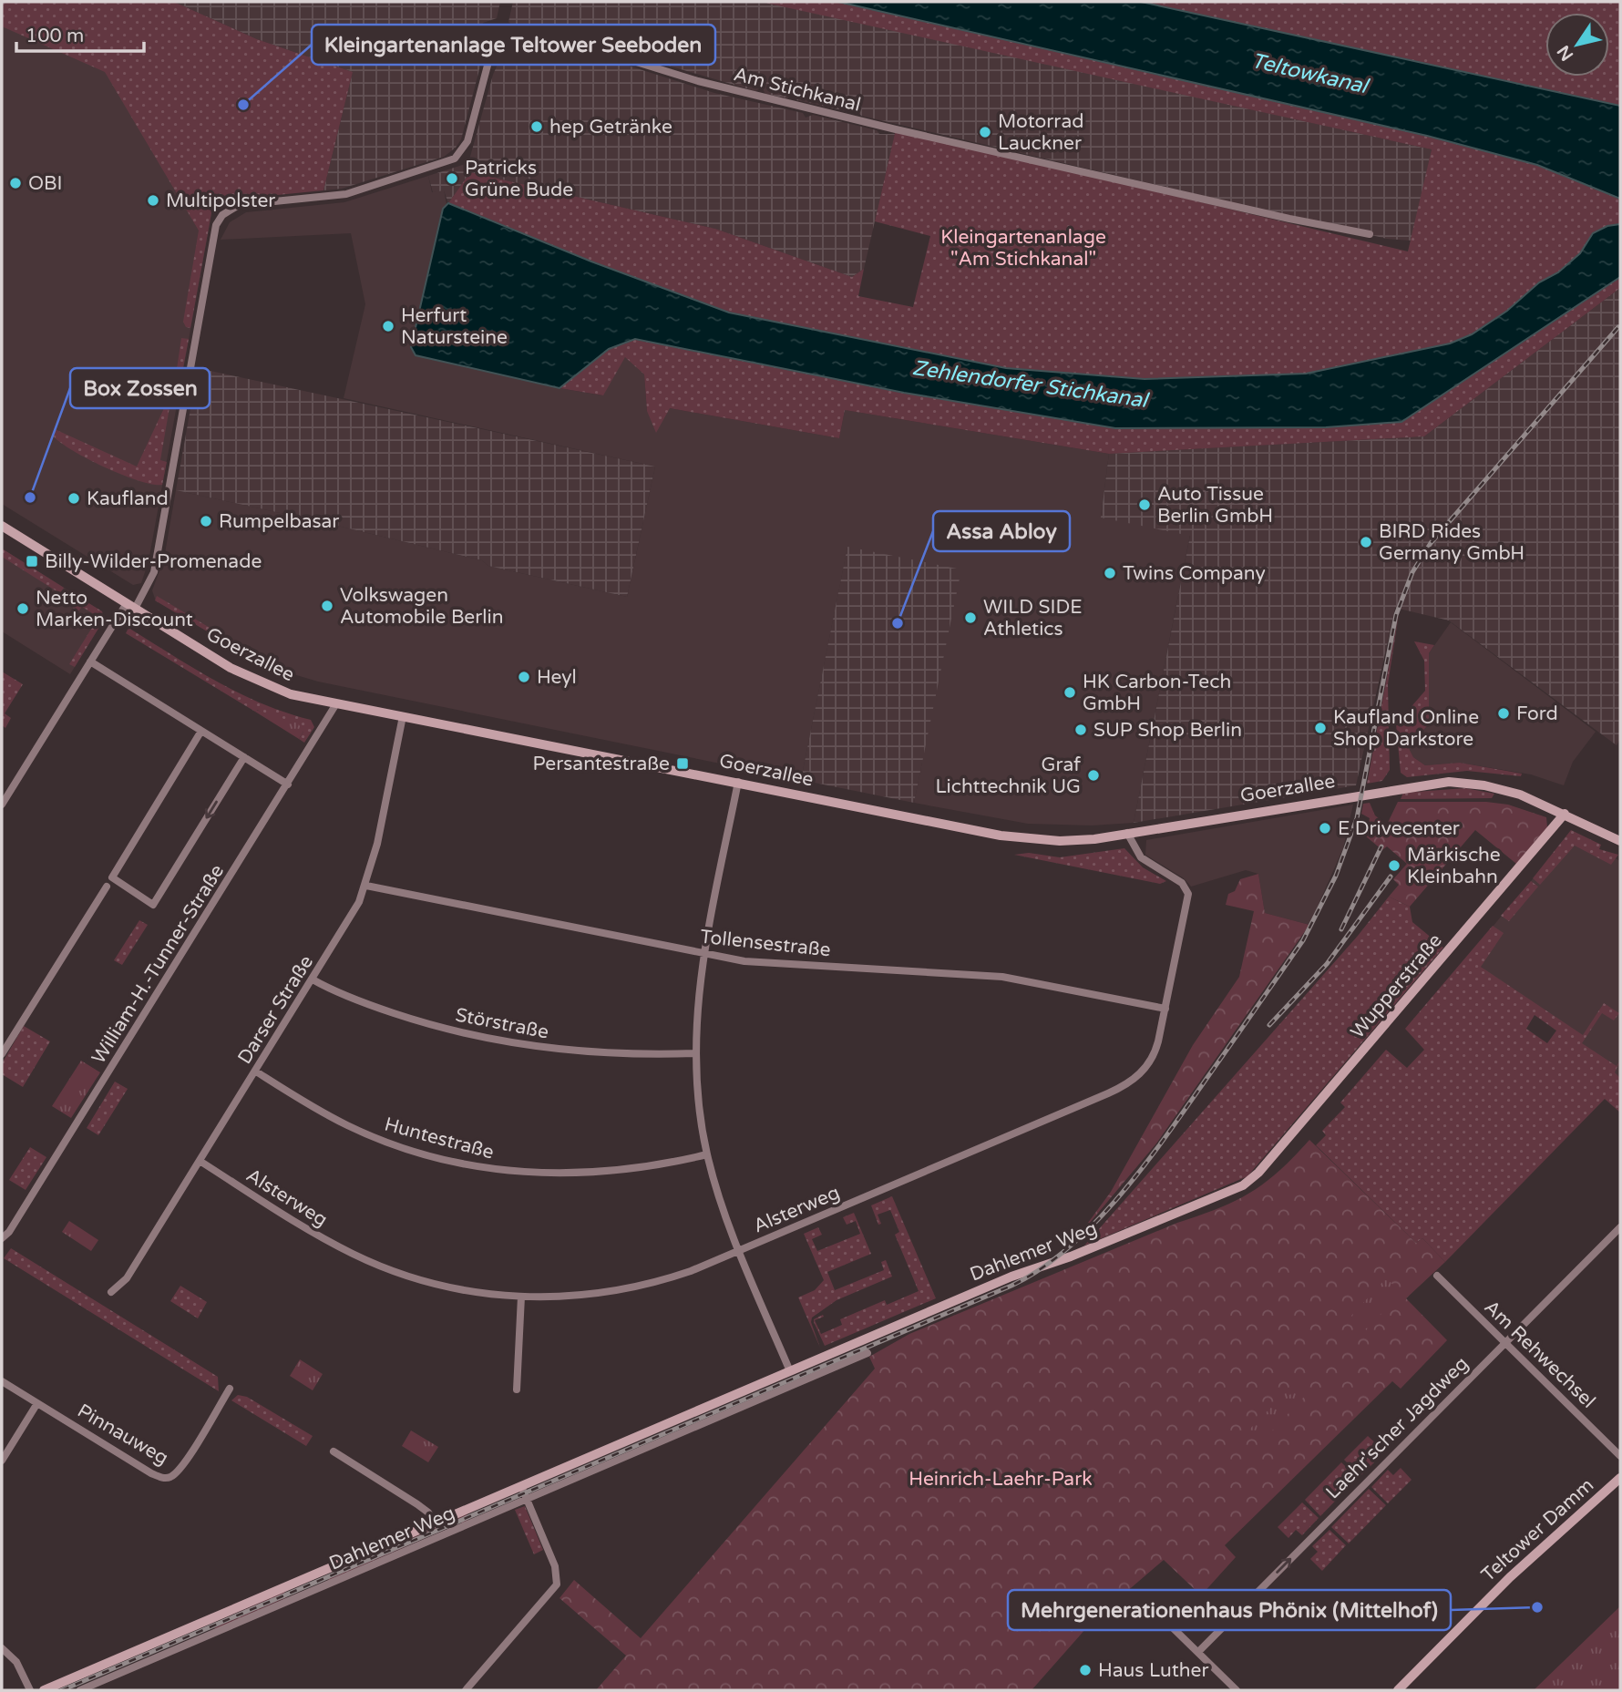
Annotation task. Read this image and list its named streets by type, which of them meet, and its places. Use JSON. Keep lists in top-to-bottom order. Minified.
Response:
{"streets":{"main road":["Goerzallee","Wupperstraße","Dahlemer Weg","Teltower Damm"],"street":["Am Stichkanal","Tollensestraße","William-H.-Tunner-Straße","Darser Straße","Störstraße","Huntestraße","Alsterweg","Am Rehwechsel","Laehr'scher Jagdweg","Pinnauweg"]},"crossings":[["Am Stichkanal","Goerzallee"],["Goerzallee","William-H.-Tunner-Straße"],["Goerzallee","Wupperstraße"],["Goerzallee","Darser Straße"],["Goerzallee","Alsterweg"],["Tollensestraße","Darser Straße"],["Tollensestraße","Alsterweg"],["Wupperstraße","Dahlemer Weg"],["Darser Straße","Störstraße"],["Darser Straße","Huntestraße"],["Darser Straße","Alsterweg"],["Am Rehwechsel","Laehr'scher Jagdweg"]],"one_way":["Laehr'scher Jagdweg"],"water":["Teltowkanal","Zehlendorfer Stichkanal"],"parks":["Kleingartenanlage \"Am Stichkanal\"","Heinrich-Laehr-Park"],"places":{"other":["Kleingartenanlage Teltower Seeboden","hep Getränke","Motorrad Lauckner","Patricks Grüne Bude","OBI","Multipolster","Herfurt Natursteine","Box Zossen","Kaufland","Auto Tissue Berlin GmbH","Rumpelbasar","BIRD Rides Germany GmbH","Twins Company","Volkswagen Automobile Berlin","Netto Marken-Discount","WILD SIDE Athletics","Assa Abloy","Heyl","HK Carbon-Tech GmbH","Ford","Kaufland Online Shop Darkstore","SUP Shop Berlin","Graf Lichttechnik UG","E Drivecenter","Märkische Kleinbahn","Mehrgenerationenhaus Phönix (Mittelhof)","Haus Luther"],"transit":["Billy-Wilder-Promenade","Persantestraße"]},"scale_bar":"100 m","north":"bottom left"}
